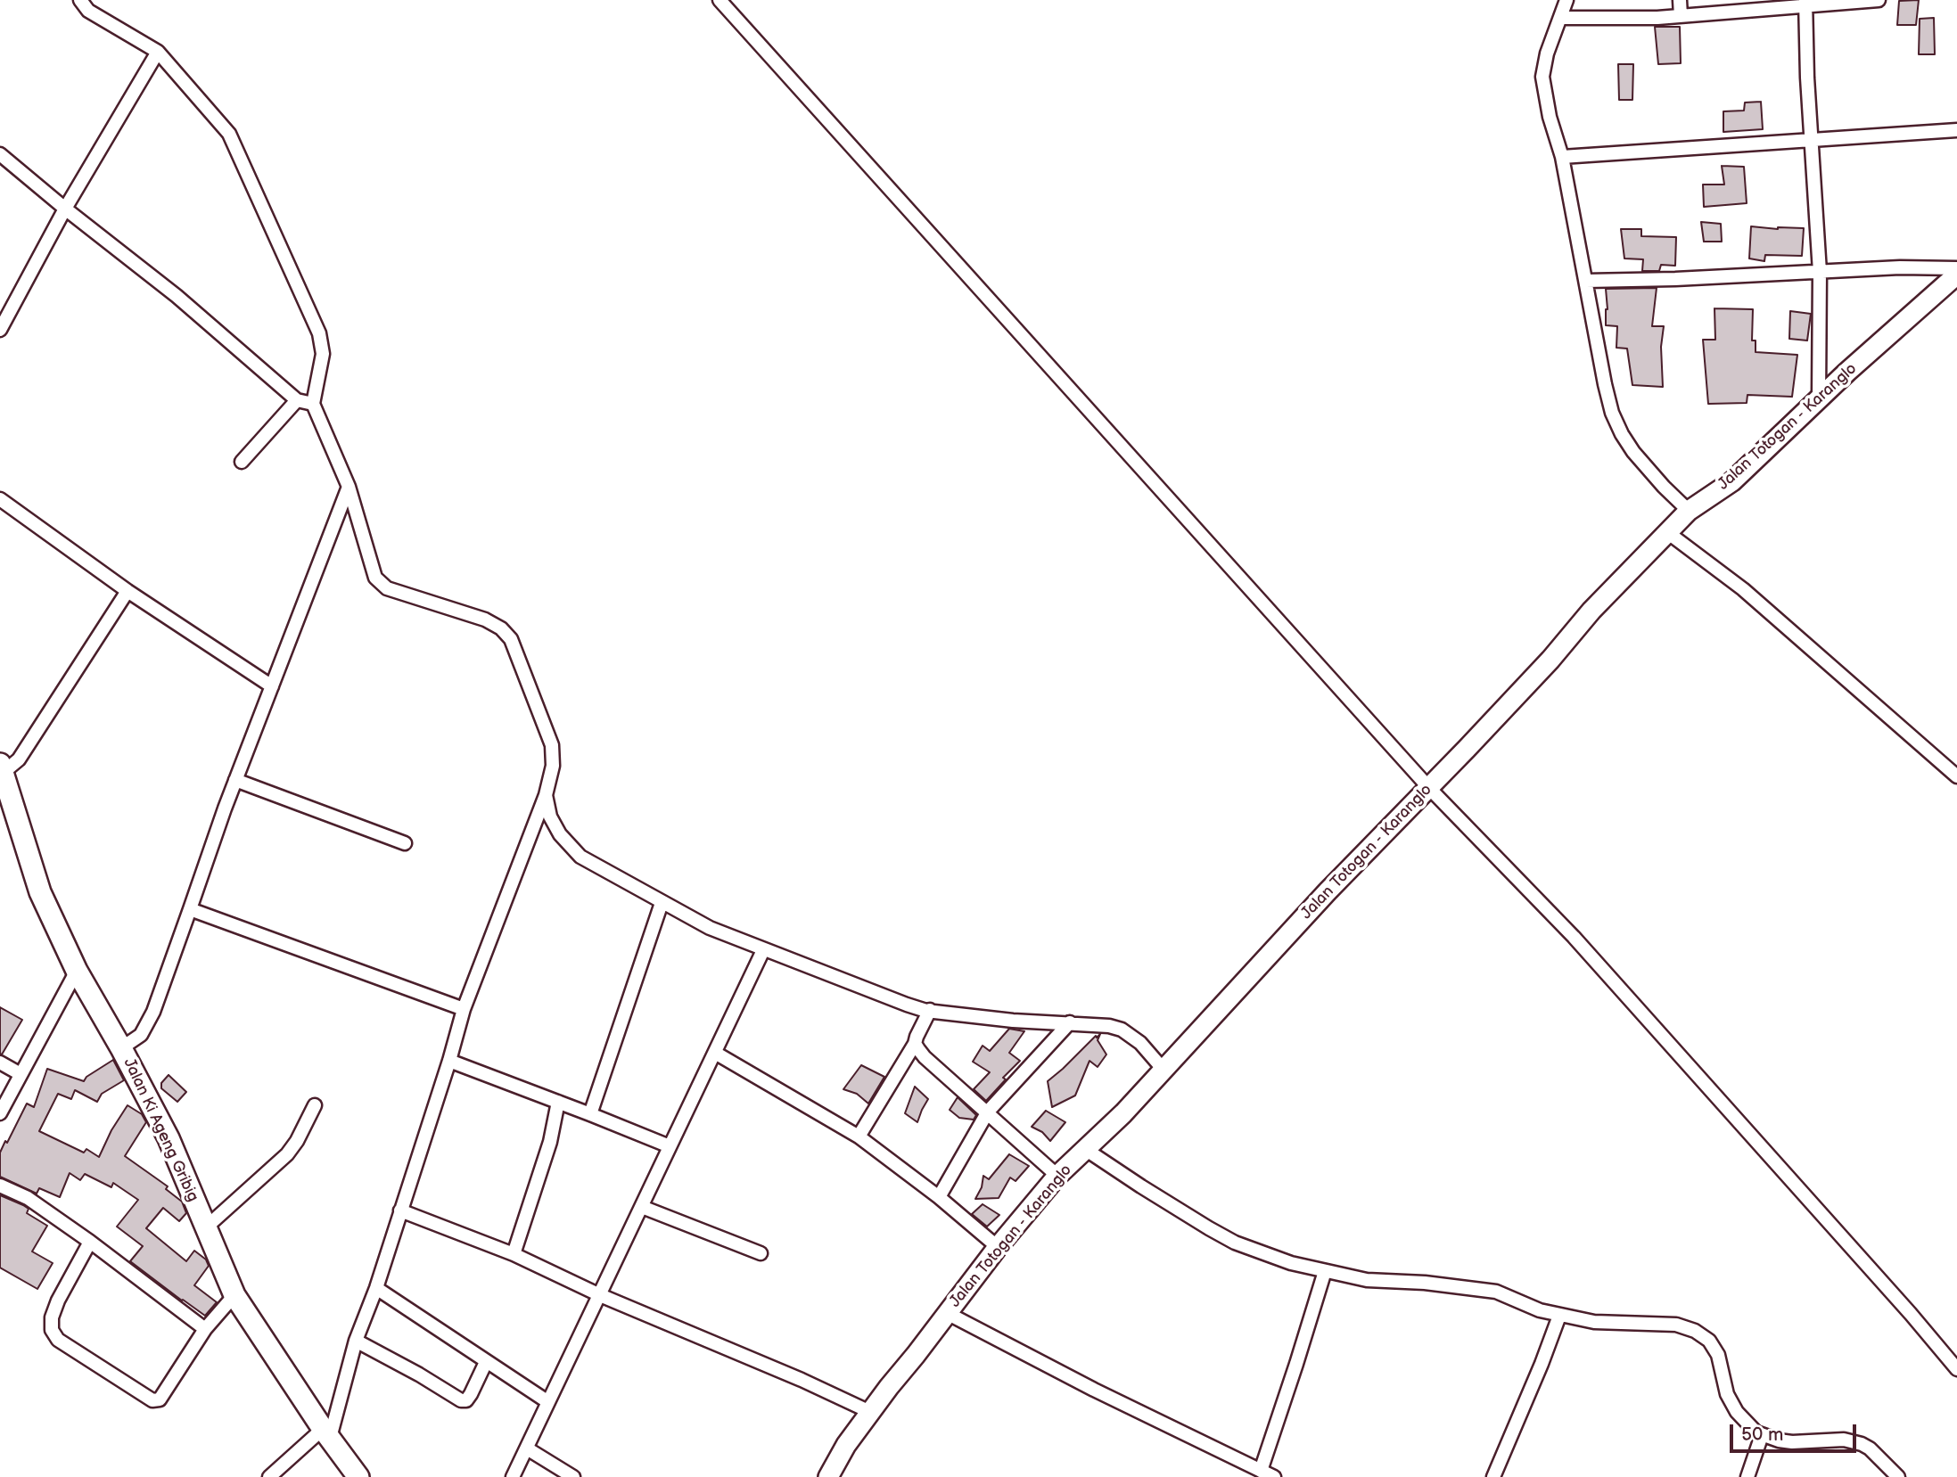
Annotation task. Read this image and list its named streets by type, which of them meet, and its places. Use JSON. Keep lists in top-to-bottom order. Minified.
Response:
{"streets":{"main road":["Jalan Totogan - Karanglo","Jalan Ki Ageng Gribig"]},"scale_bar":"50 m"}
